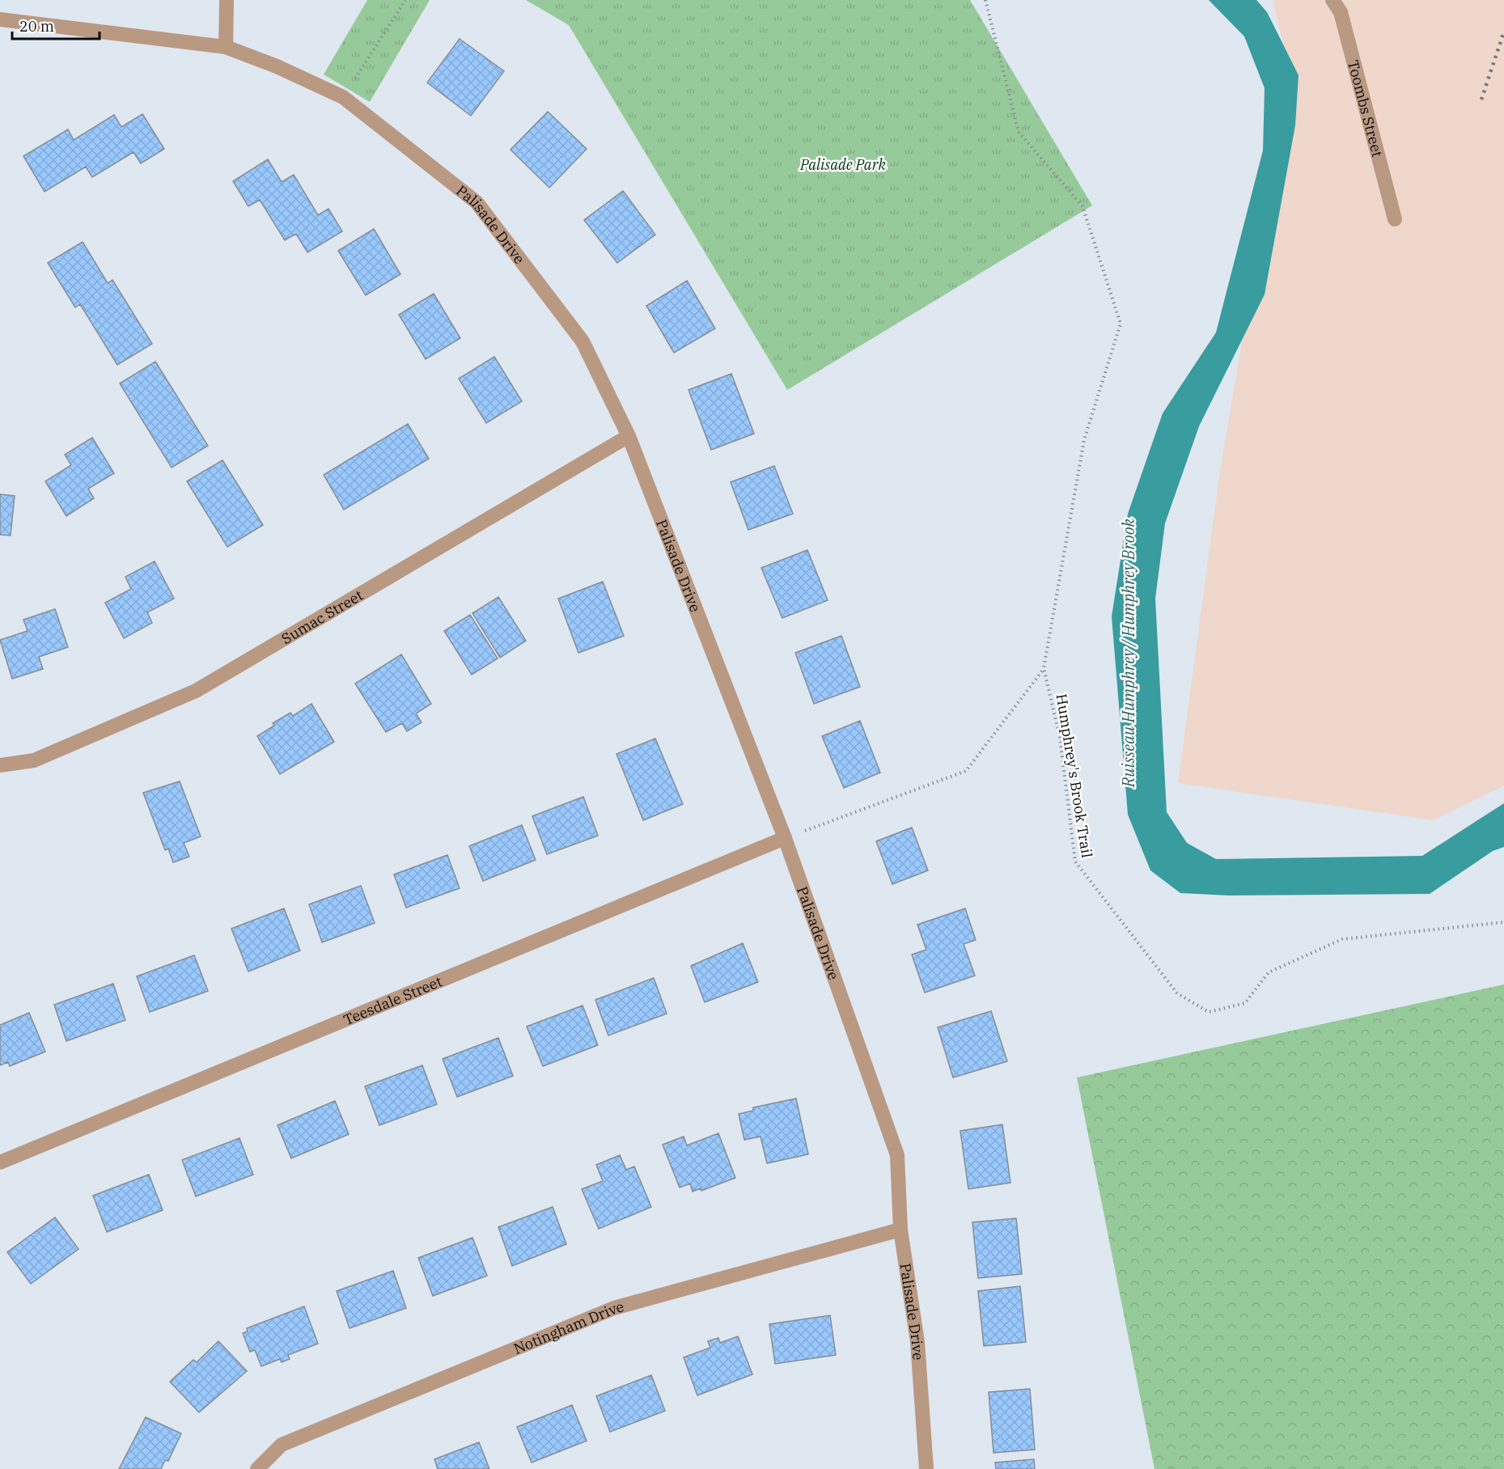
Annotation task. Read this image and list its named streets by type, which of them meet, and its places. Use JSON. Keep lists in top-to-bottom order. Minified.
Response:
{"streets":{"street":["Toombs Street","Palisade Drive","Sumac Street","Teesdale Street","Notingham Drive"],"path":["Humphrey's Brook Trail"]},"crossings":[["Palisade Drive","Sumac Street"],["Palisade Drive","Humphrey's Brook Trail"],["Palisade Drive","Teesdale Street"],["Palisade Drive","Notingham Drive"],["Humphrey's Brook Trail","Teesdale Street"]],"water":["Ruisseau Humphrey / Humphrey Brook"],"parks":["Palisade Park"],"scale_bar":"20 m"}
